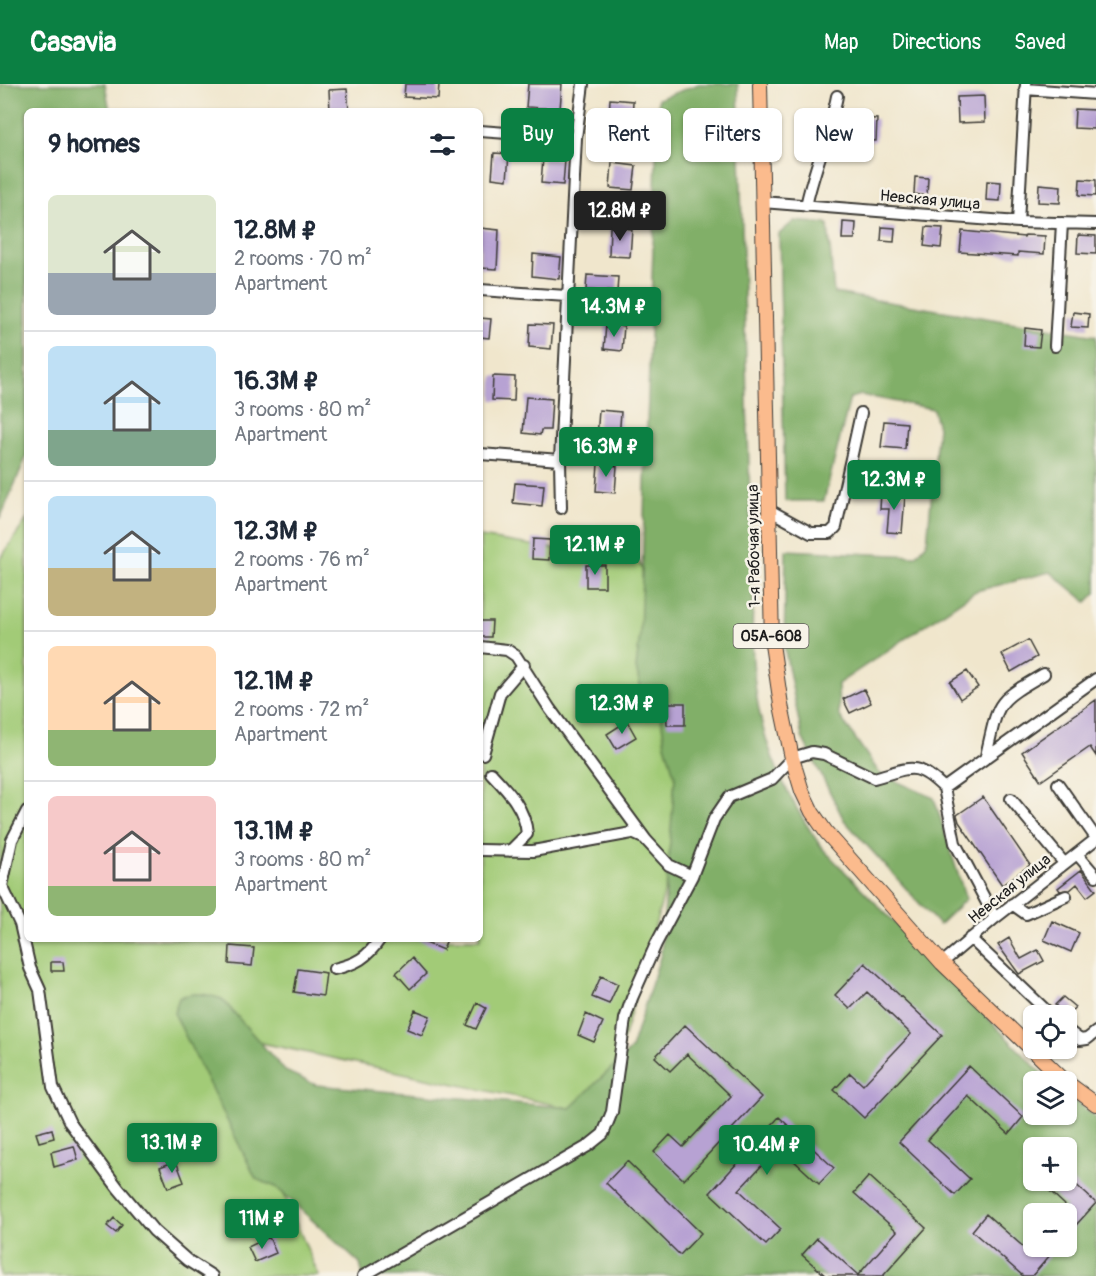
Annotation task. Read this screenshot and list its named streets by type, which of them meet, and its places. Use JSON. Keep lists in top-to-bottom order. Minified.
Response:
{"streets":{"main road":["1-я Рабочая улица","05А-608"],"lane":["Невская улица"]},"crossings":[["Невская улица","1-я Рабочая улица"]],"page":{"header":"Casavia","nav":["Map","Directions","Saved"],"chip":["Buy","Rent","Filters","New"],"heading":"9 homes","list":[{"name":"12.8M ₽","note":"2 rooms · 70 m² · Apartment"},{"name":"16.3M ₽","note":"3 rooms · 80 m² · Apartment"},{"name":"12.3M ₽","note":"2 rooms · 76 m² · Apartment"},{"name":"12.1M ₽","note":"2 rooms · 72 m² · Apartment"},{"name":"13.1M ₽","note":"3 rooms · 80 m² · Apartment"}],"price":["12.8M ₽","14.3M ₽","16.3M ₽","12.3M ₽","12.1M ₽","12.3M ₽","13.1M ₽","10.4M ₽","11M ₽"],"map_buttons":["+","−"]}}
